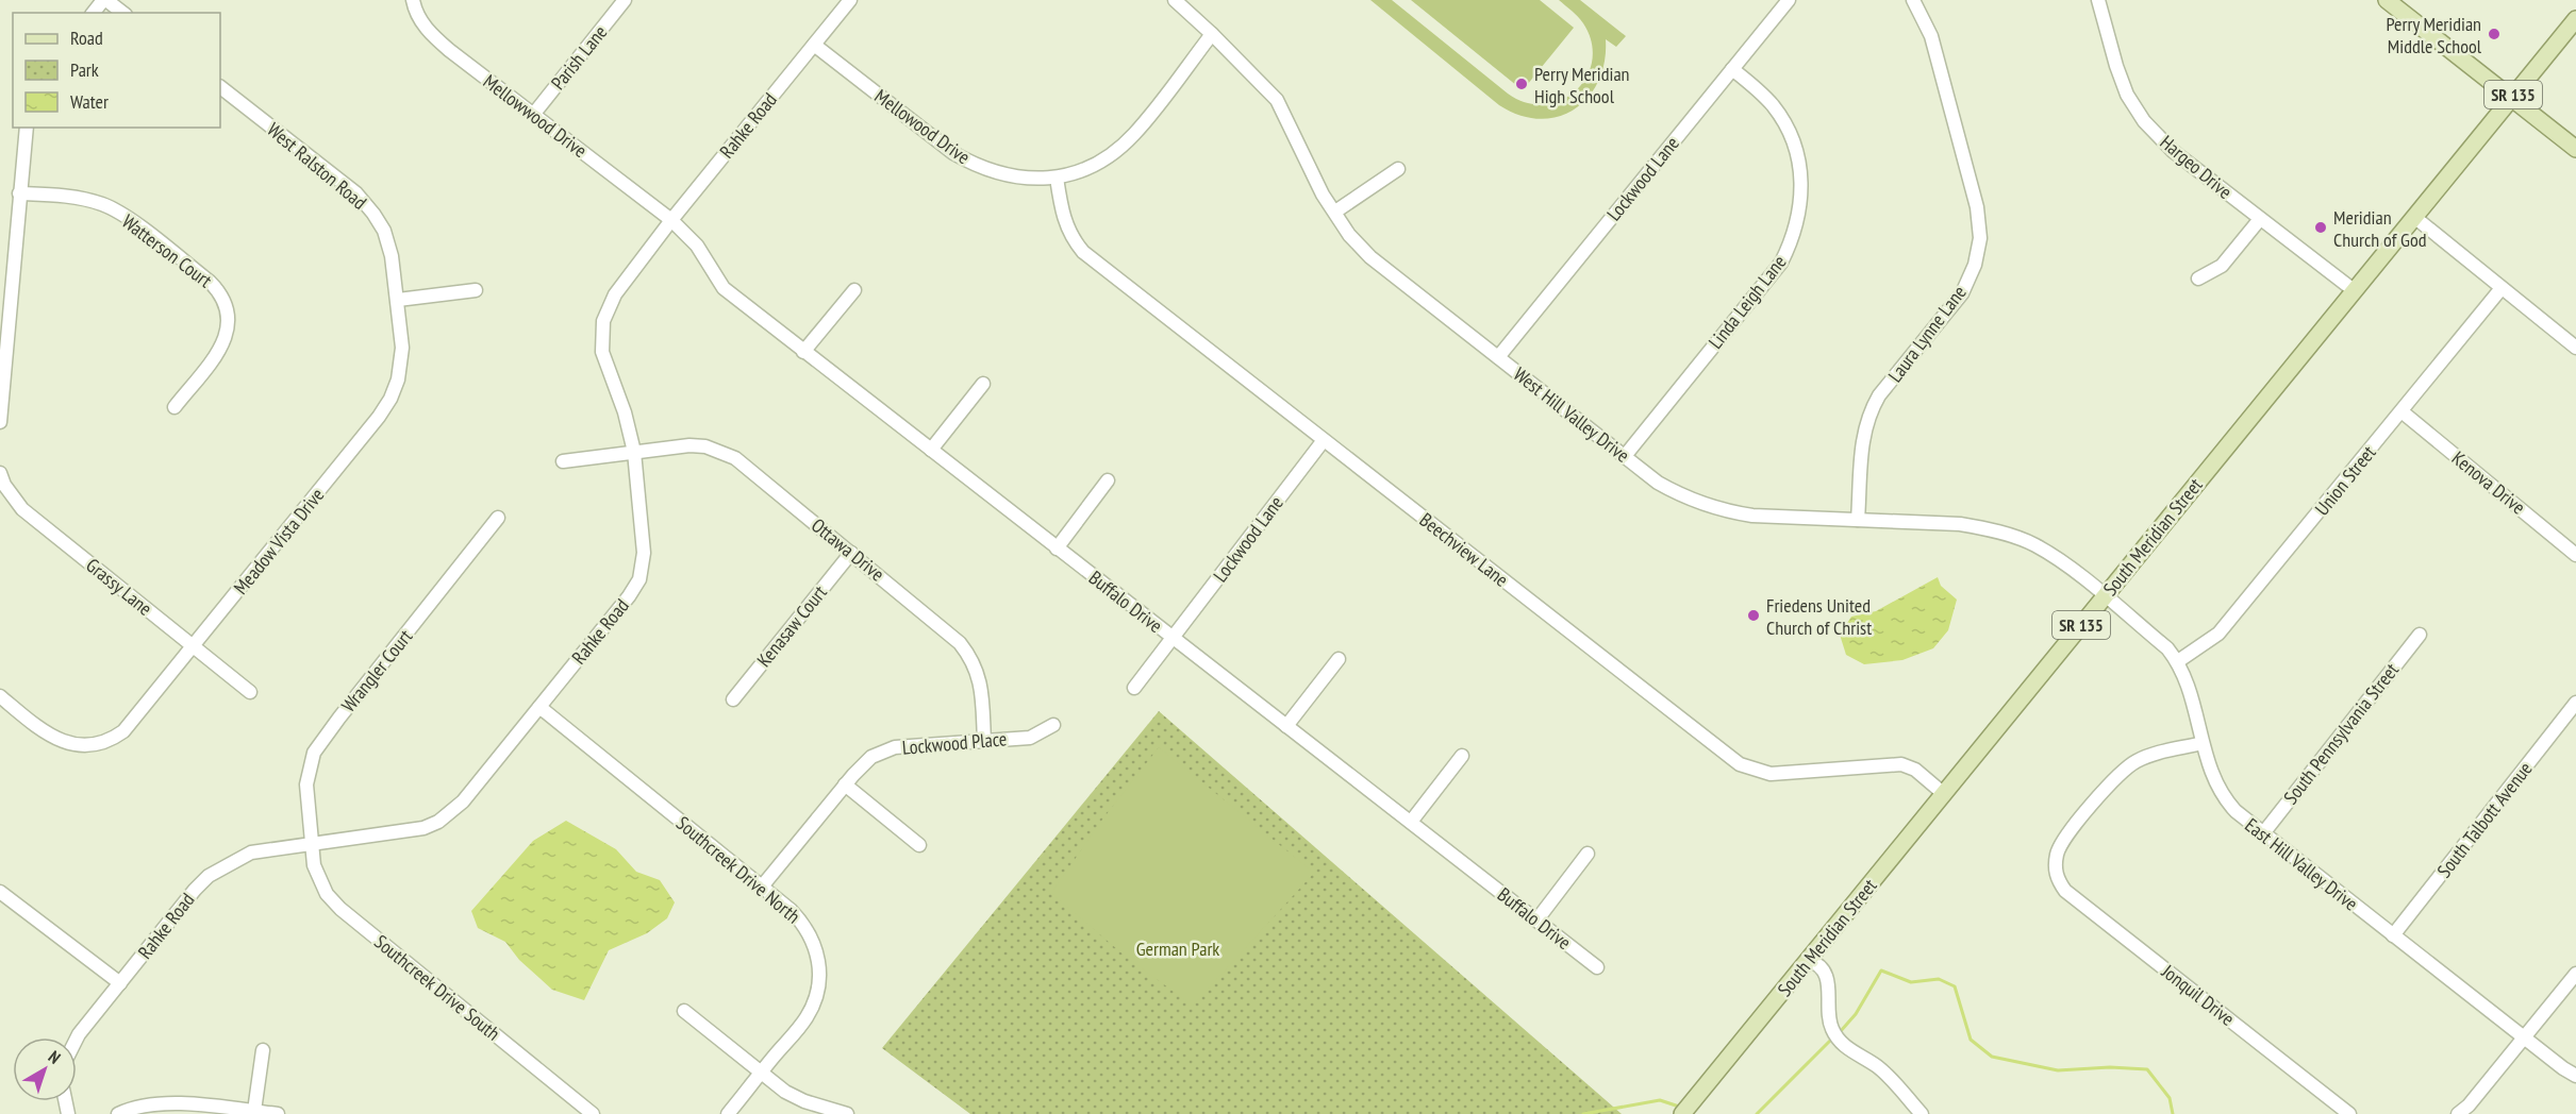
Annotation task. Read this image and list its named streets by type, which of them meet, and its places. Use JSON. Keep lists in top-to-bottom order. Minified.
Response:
{"streets":{"main road":["SR 135","South Meridian Street"],"street":["Parish Lane","Mellowwood Drive","Rahke Road","Mellowood Drive","West Ralston Road","Hargeo Drive","Lockwood Lane","Watterson Court","Linda Leigh Lane","Laura Lynne Lane","West Hill Valley Drive","Union Street","Kenova Drive","Meadow Vista Drive","Ottawa Drive","Beechview Lane","Grassy Lane","Buffalo Drive","Kenasaw Court","Wrangler Court","South Pennsylvania Street","Lockwood Place","South Talbott Avenue","East Hill Valley Drive","Southcreek Drive North","Southcreek Drive South","Jonquil Drive"]},"crossings":[["Parish Lane","Mellowwood Drive"],["Mellowwood Drive","Rahke Road"],["Mellowwood Drive","Buffalo Drive"],["Rahke Road","Mellowood Drive"],["Rahke Road","Ottawa Drive"],["Rahke Road","Buffalo Drive"],["Rahke Road","Wrangler Court"],["Rahke Road","Southcreek Drive North"],["Rahke Road","Southcreek Drive South"],["Mellowood Drive","West Hill Valley Drive"],["Mellowood Drive","Beechview Lane"],["West Ralston Road","Meadow Vista Drive"],["Hargeo Drive","South Meridian Street"],["Lockwood Lane","Linda Leigh Lane"],["Lockwood Lane","West Hill Valley Drive"],["Lockwood Lane","Beechview Lane"],["Lockwood Lane","Buffalo Drive"],["Linda Leigh Lane","West Hill Valley Drive"],["Laura Lynne Lane","West Hill Valley Drive"],["West Hill Valley Drive","South Meridian Street"],["West Hill Valley Drive","East Hill Valley Drive"],["Union Street","Kenova Drive"],["Union Street","East Hill Valley Drive"],["South Meridian Street","Beechview Lane"],["South Meridian Street","East Hill Valley Drive"],["Meadow Vista Drive","Grassy Lane"],["Ottawa Drive","Kenasaw Court"],["Ottawa Drive","Lockwood Place"],["Wrangler Court","Southcreek Drive South"],["South Pennsylvania Street","East Hill Valley Drive"],["Lockwood Place","Southcreek Drive North"],["South Talbott Avenue","East Hill Valley Drive"],["East Hill Valley Drive","Jonquil Drive"]],"parks":["German Park"],"places":["Perry Meridian Middle School","Perry Meridian High School","Meridian Church of God","Friedens United Church of Christ"],"legend":["Road","Park","Water"],"north":"top right"}
